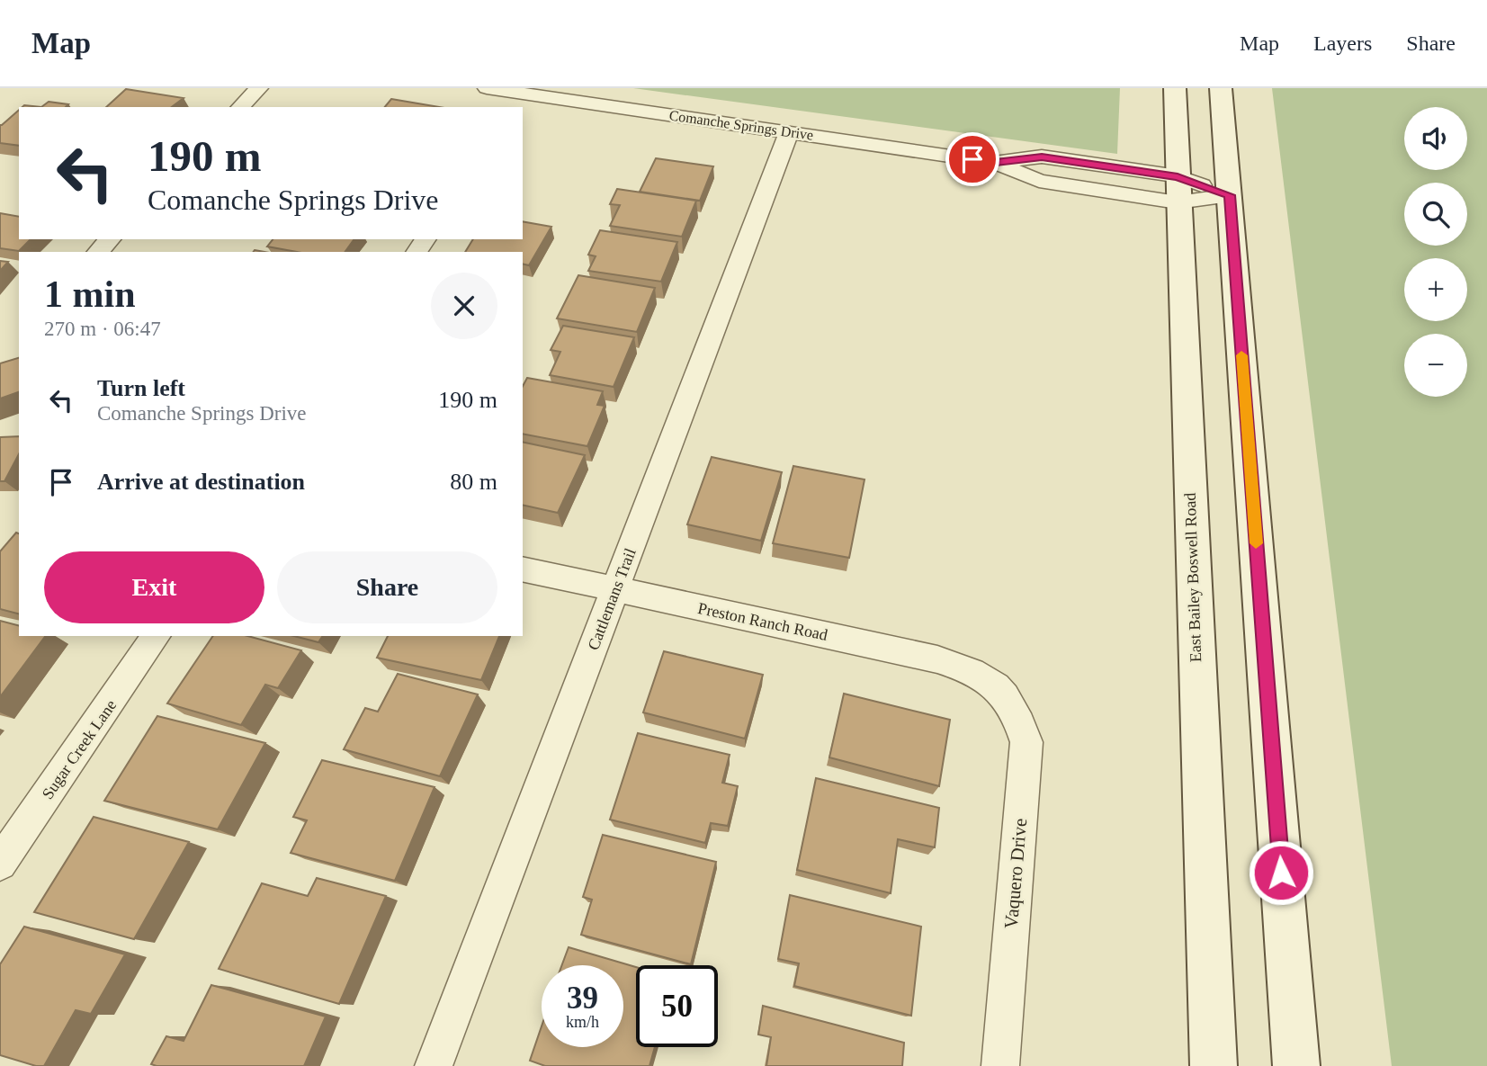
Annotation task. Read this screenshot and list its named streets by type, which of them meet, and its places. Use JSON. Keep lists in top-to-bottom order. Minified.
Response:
{"streets":{"main road":["East Bailey Boswell Road"],"street":["Comanche Springs Drive","Cattlemans Trail","Preston Ranch Road","Sugar Creek Lane","Vaquero Drive"]},"crossings":[["Comanche Springs Drive","East Bailey Boswell Road"],["Comanche Springs Drive","Cattlemans Trail"],["Cattlemans Trail","Preston Ranch Road"],["Preston Ranch Road","Vaquero Drive"]],"page":{"header":"Map","nav":["Map","Layers","Share"],"map_buttons":["+","−"],"turn":["190 m","Comanche Springs Drive"],"heading":["1 min","270 m · 06:47"],"list":[{"name":"Turn left","note":"Comanche Springs Drive","value":"190 m"},{"name":"Arrive at destination","value":"80 m"}],"buttons":["Exit","Share"],"speed":"39 km/h","limit":"50"}}
